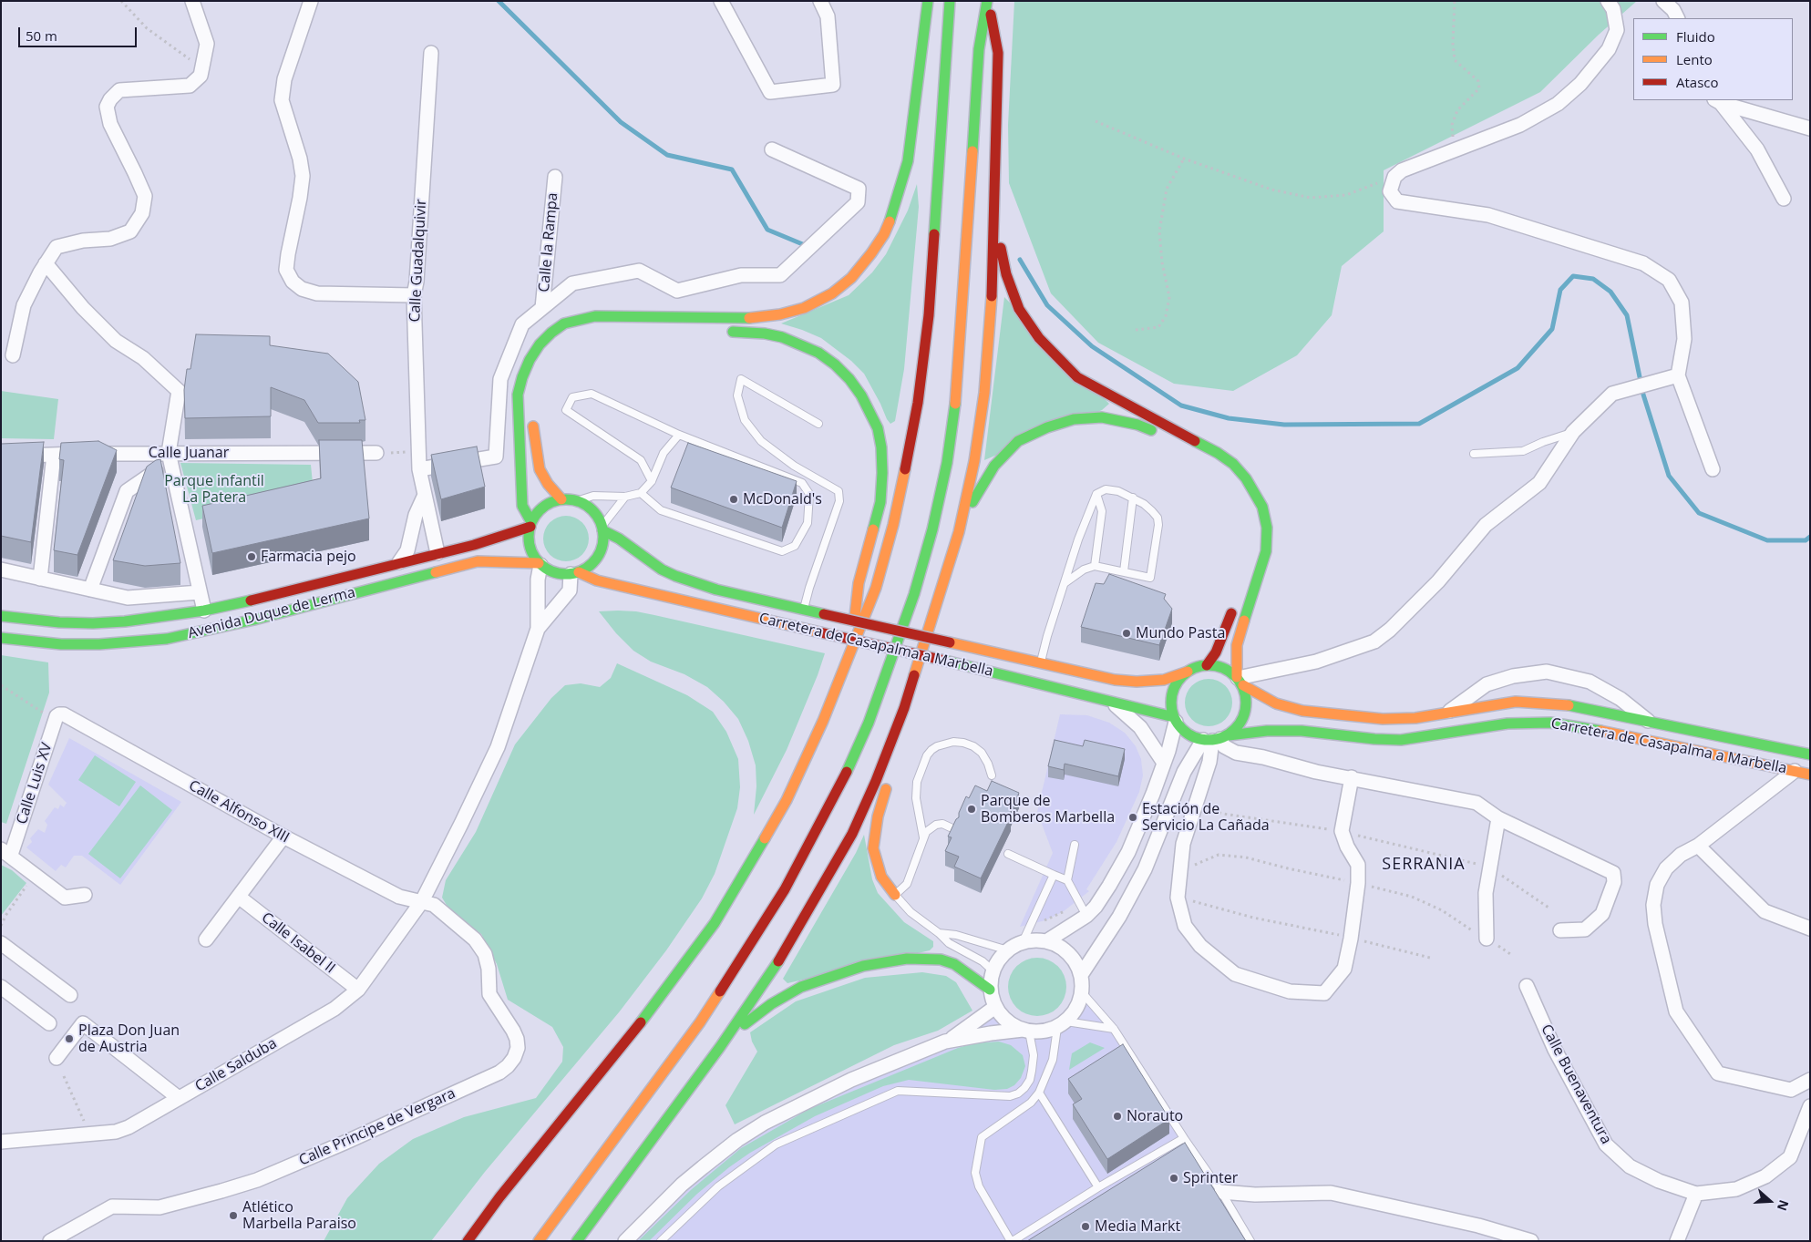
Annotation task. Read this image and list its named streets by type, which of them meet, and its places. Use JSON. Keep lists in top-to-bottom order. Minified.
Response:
{"streets":{"main road":["Avenida Duque de Lerma","Carretera de Casapalma a Marbella"],"street":["Calle la Rampa","Calle Guadalquivir","Calle Juanar","Calle Luis XV","Calle Alfonso XIII","Calle Isabel II","Calle Salduba","Calle Buenaventura","Calle Principe de Vergara"]},"crossings":[["Calle Guadalquivir","Avenida Duque de Lerma"],["Avenida Duque de Lerma","Carretera de Casapalma a Marbella"],["Calle Luis XV","Calle Alfonso XIII"],["Calle Alfonso XIII","Calle Salduba"],["Calle Alfonso XIII","Calle Principe de Vergara"],["Calle Isabel II","Calle Salduba"],["Calle Salduba","Calle Principe de Vergara"]],"districts":["SERRANIA"],"parks":["Parque infantil La Patera"],"places":["McDonald's","Farmacia pejo","Mundo Pasta","Parque de Bomberos Marbella","Estación de Servicio La Cañada","Plaza Don Juan de Austria","Norauto","Sprinter","Atlético Marbella Paraiso","Media Markt"],"legend":["Fluido","Lento","Atasco"],"scale_bar":"50 m","north":"right"}
